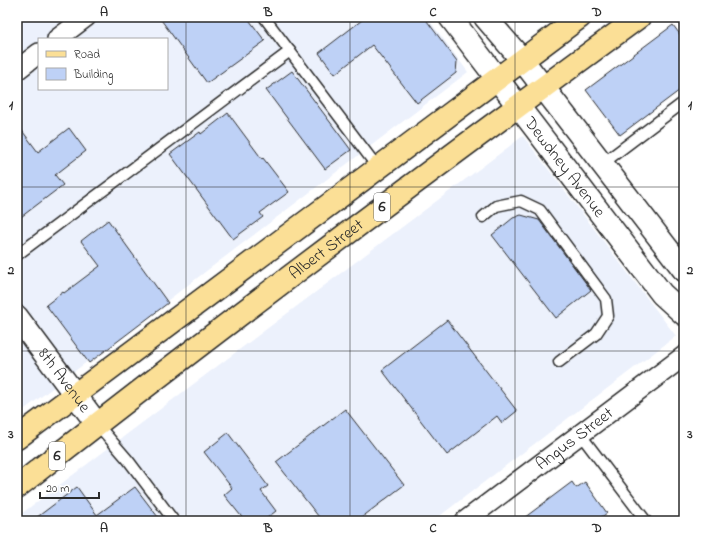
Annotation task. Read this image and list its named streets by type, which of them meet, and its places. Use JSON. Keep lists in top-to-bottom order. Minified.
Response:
{"streets":{"main road":["Dewdney Avenue","6","Albert Street","8th Avenue"],"street":["Angus Street"]},"crossings":[["Dewdney Avenue","Albert Street"],["Albert Street","8th Avenue"]],"legend":["Road","Building"],"scale_bar":"20 m","grid":{"columns":["A","B","C","D"],"rows":["1","2","3"]}}
